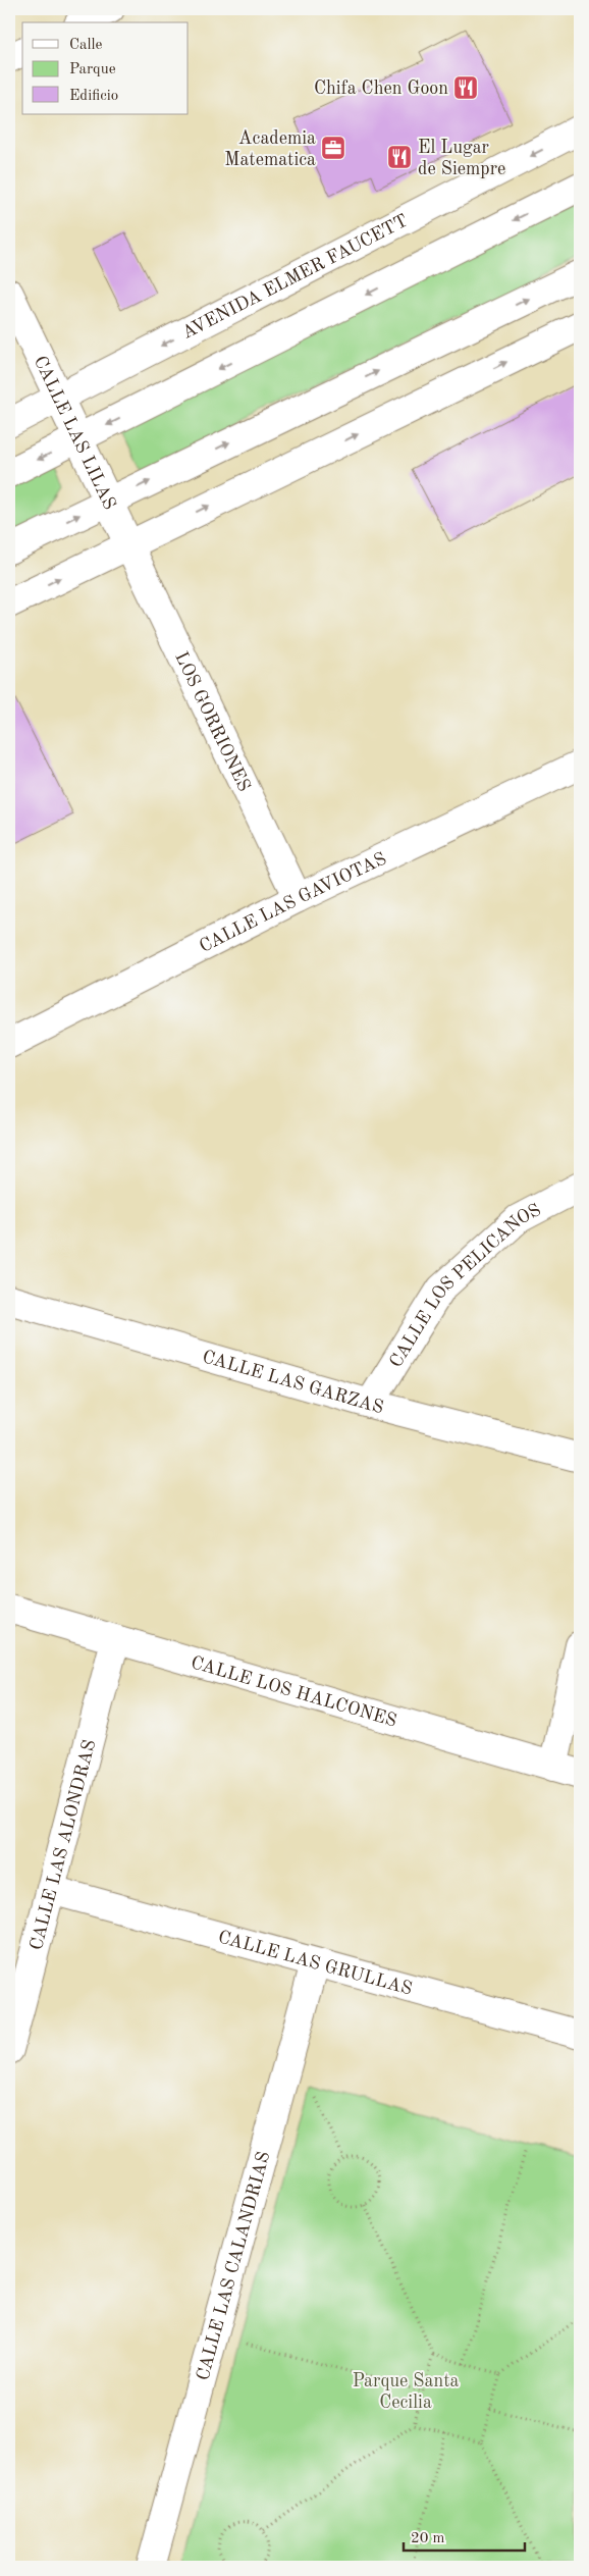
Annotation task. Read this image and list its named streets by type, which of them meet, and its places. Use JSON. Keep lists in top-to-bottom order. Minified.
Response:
{"streets":{"street":["AVENIDA ELMER FAUCETT","CALLE LAS LILAS","LOS GORRIONES","CALLE LAS GAVIOTAS","CALLE LOS PELICANOS","CALLE LAS GARZAS","CALLE LOS HALCONES","CALLE LAS ALONDRAS","CALLE LAS GRULLAS","CALLE LAS CALANDRIAS"]},"crossings":[["AVENIDA ELMER FAUCETT","CALLE LAS LILAS"],["CALLE LAS LILAS","LOS GORRIONES"],["LOS GORRIONES","CALLE LAS GAVIOTAS"],["CALLE LOS PELICANOS","CALLE LAS GARZAS"],["CALLE LOS HALCONES","CALLE LAS ALONDRAS"],["CALLE LAS ALONDRAS","CALLE LAS GRULLAS"],["CALLE LAS GRULLAS","CALLE LAS CALANDRIAS"]],"parks":["Parque Santa Cecilia"],"places":{"restaurant":["Chifa Chen Goon","El Lugar de Siempre"],"office":["Academia Matematica"]},"legend":["Calle","Parque","Edificio"],"scale_bar":"20 m"}
